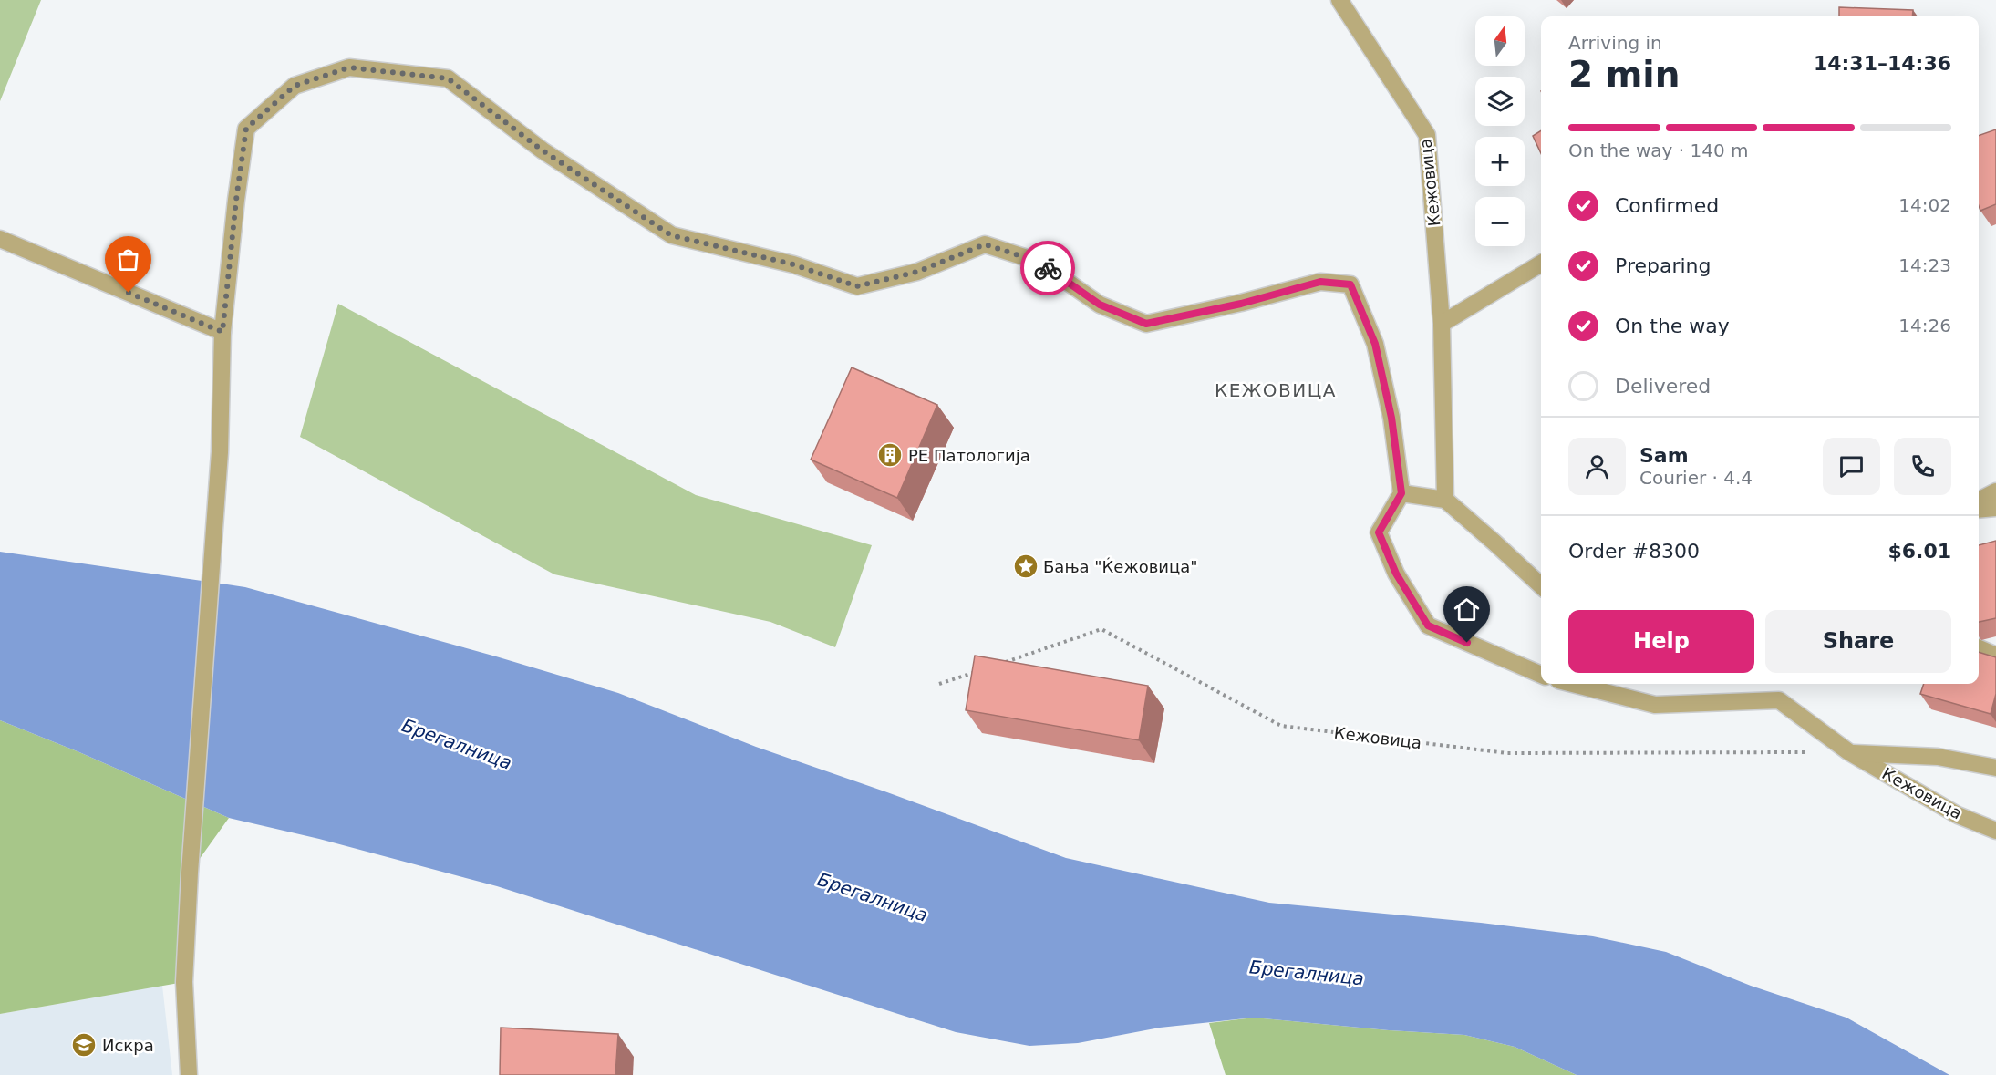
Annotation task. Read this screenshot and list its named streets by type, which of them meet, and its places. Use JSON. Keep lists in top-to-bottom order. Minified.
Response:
{"streets":{"street":["Кежовица"]},"districts":["КЕЖОВИЦА"],"water":["Брегалница"],"places":{"building":["РЕ Патологија"],"place":["Бања \"Ќежовица\""],"school or university":["Искра"]},"north":"top","page":{"map_buttons":["+","−"],"heading":["2 min","Arriving in","14:31–14:36"],"panel":["Sam","Courier · 4.4","Order #8300","$6.01"],"bar":"On the way · 140 m","list":[["Confirmed","14:02"],["Preparing","14:23"],["On the way","14:26"],"Delivered"],"buttons":["Help","Share"]}}
